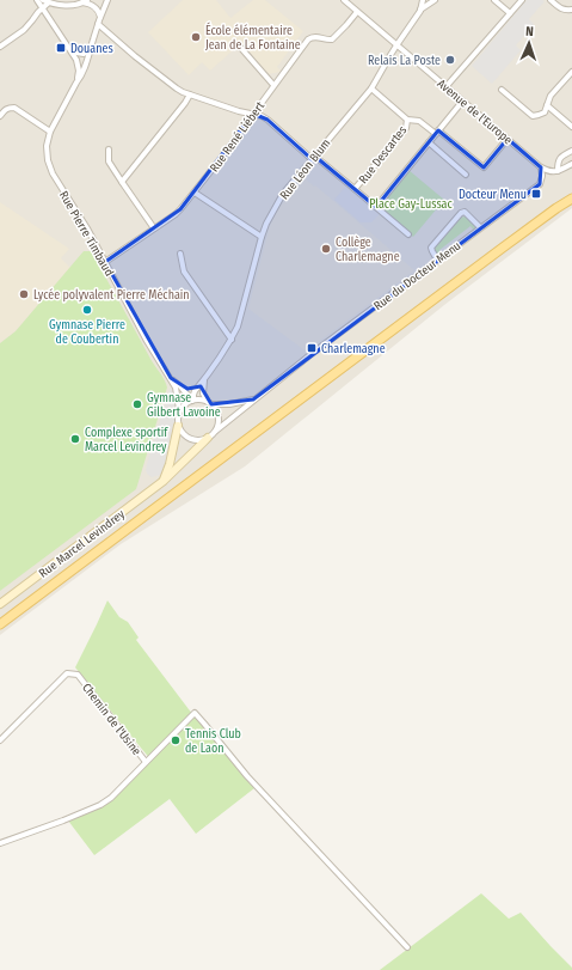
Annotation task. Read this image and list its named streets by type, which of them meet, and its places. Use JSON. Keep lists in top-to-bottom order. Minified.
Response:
{"streets":{"street":["Avenue de l'Europe","Rue René Liébert","Rue Descartes","Rue Léon Blum","Rue Pierre Timbaud","Rue du Docteur Menu","Rue Marcel Levindrey","Chemin de l'Usine"]},"crossings":[["Avenue de l'Europe","Rue René Liébert"],["Avenue de l'Europe","Rue Descartes"],["Avenue de l'Europe","Rue Léon Blum"],["Avenue de l'Europe","Rue du Docteur Menu"],["Rue René Liébert","Rue Descartes"],["Rue René Liébert","Rue Pierre Timbaud"],["Rue Descartes","Rue Léon Blum"],["Rue Descartes","Rue Pierre Timbaud"],["Rue Léon Blum","Rue Pierre Timbaud"],["Rue Léon Blum","Rue du Docteur Menu"],["Rue Léon Blum","Rue Marcel Levindrey"],["Rue Pierre Timbaud","Rue du Docteur Menu"],["Rue Pierre Timbaud","Rue Marcel Levindrey"],["Rue du Docteur Menu","Rue Marcel Levindrey"]],"parks":["Place Gay-Lussac"],"places":{"other":["École élémentaire Jean de La Fontaine","Relais La Poste","Collège Charlemagne","Lycée polyvalent Pierre Méchain","Gymnase Pierre de Coubertin","Gymnase Gilbert Lavoine","Complexe sportif Marcel Levindrey","Tennis Club de Laon"],"transit":["Douanes","Docteur Menu","Charlemagne"]},"north":"top"}
